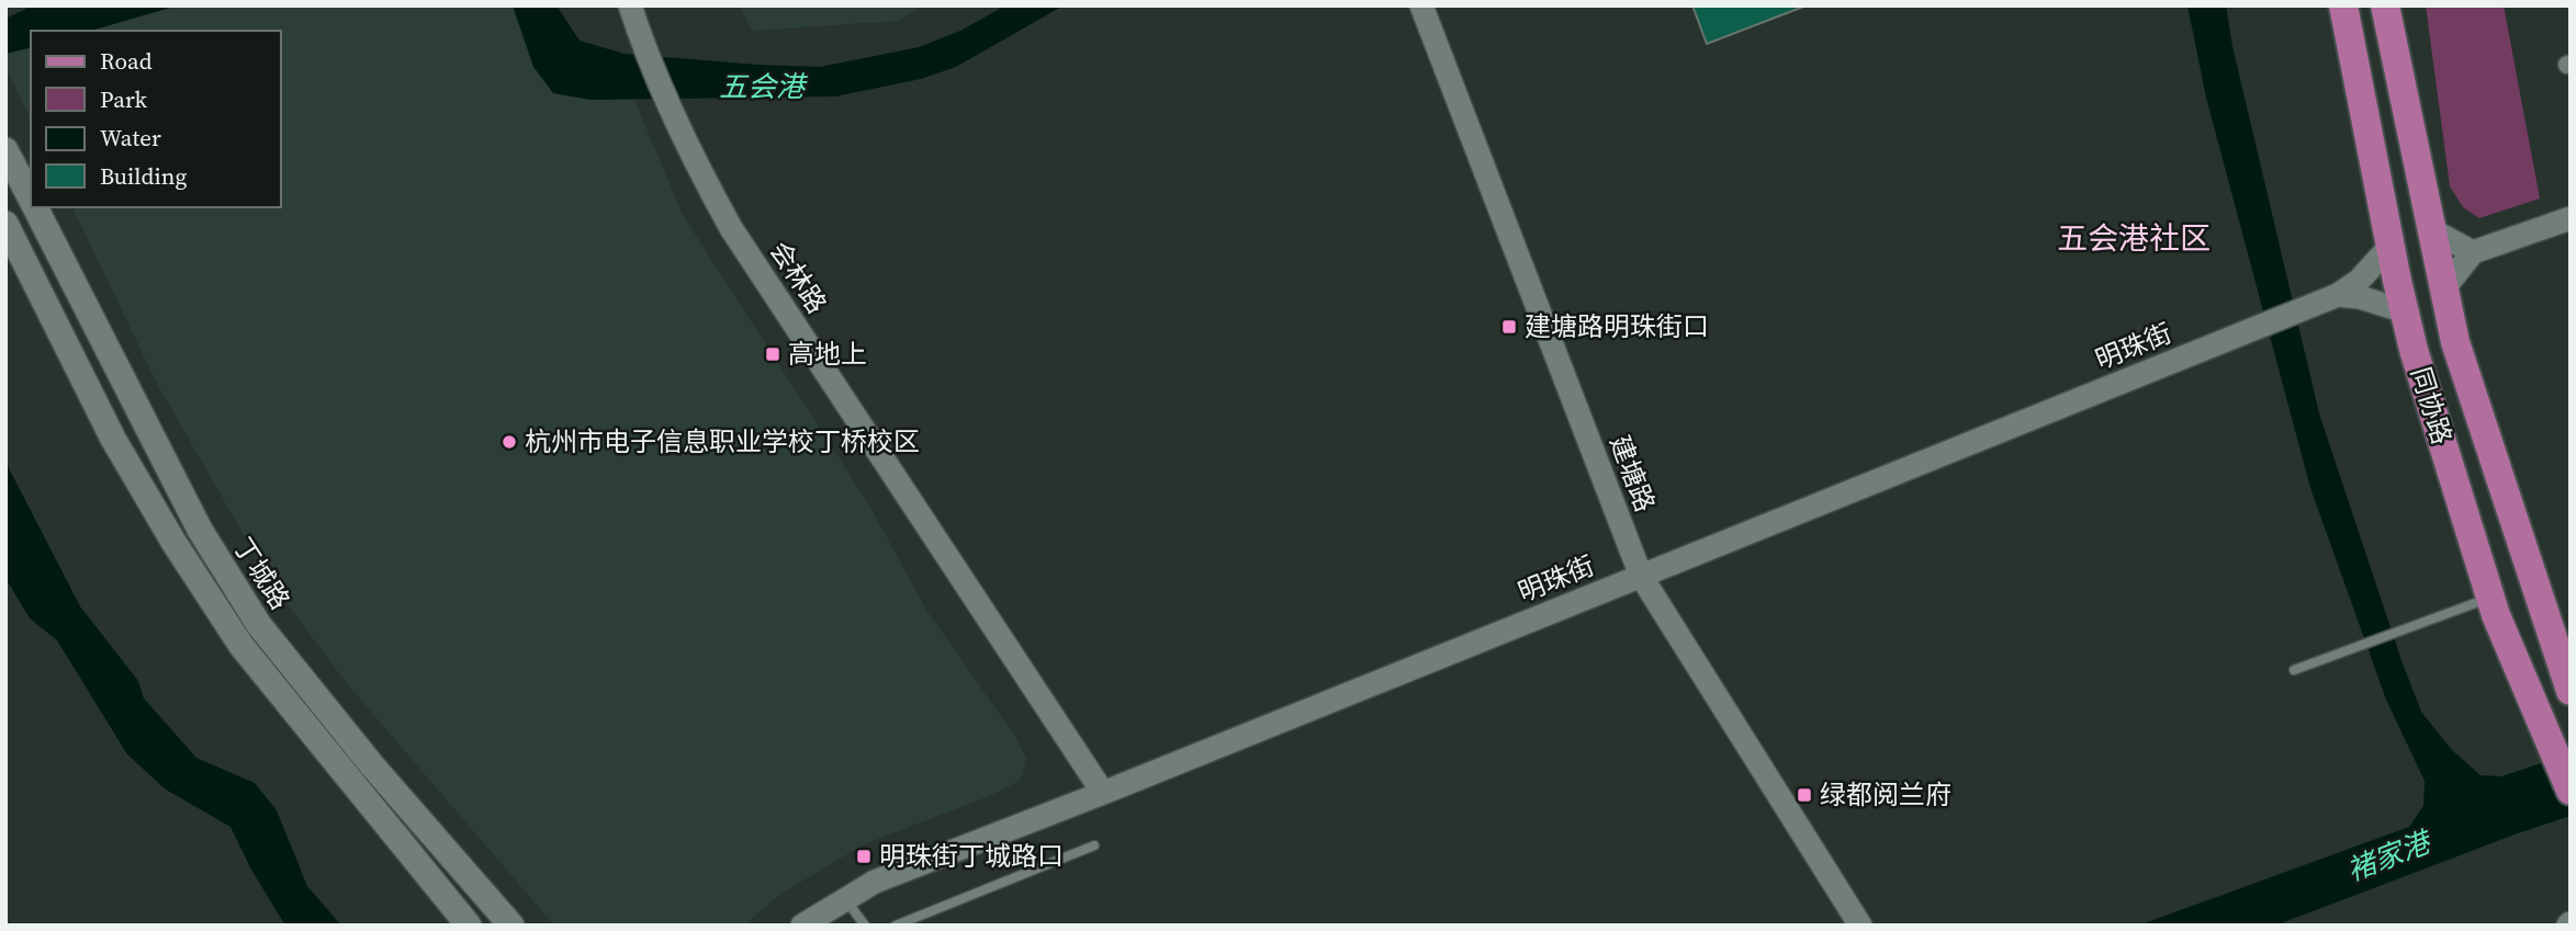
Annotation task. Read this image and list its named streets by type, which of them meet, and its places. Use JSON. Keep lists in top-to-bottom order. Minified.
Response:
{"streets":{"main road":["同协路","丁城路"],"street":["会林路","明珠街","建塘路"]},"crossings":[["会林路","明珠街"],["明珠街","同协路"],["明珠街","建塘路"]],"districts":["五会港社区"],"water":["五会港","褚家港"],"places":{"transit":["建塘路明珠街口","高地上","绿都阅兰府","明珠街丁城路口"],"other":["杭州市电子信息职业学校丁桥校区"]},"legend":["Road","Park","Water","Building"]}
